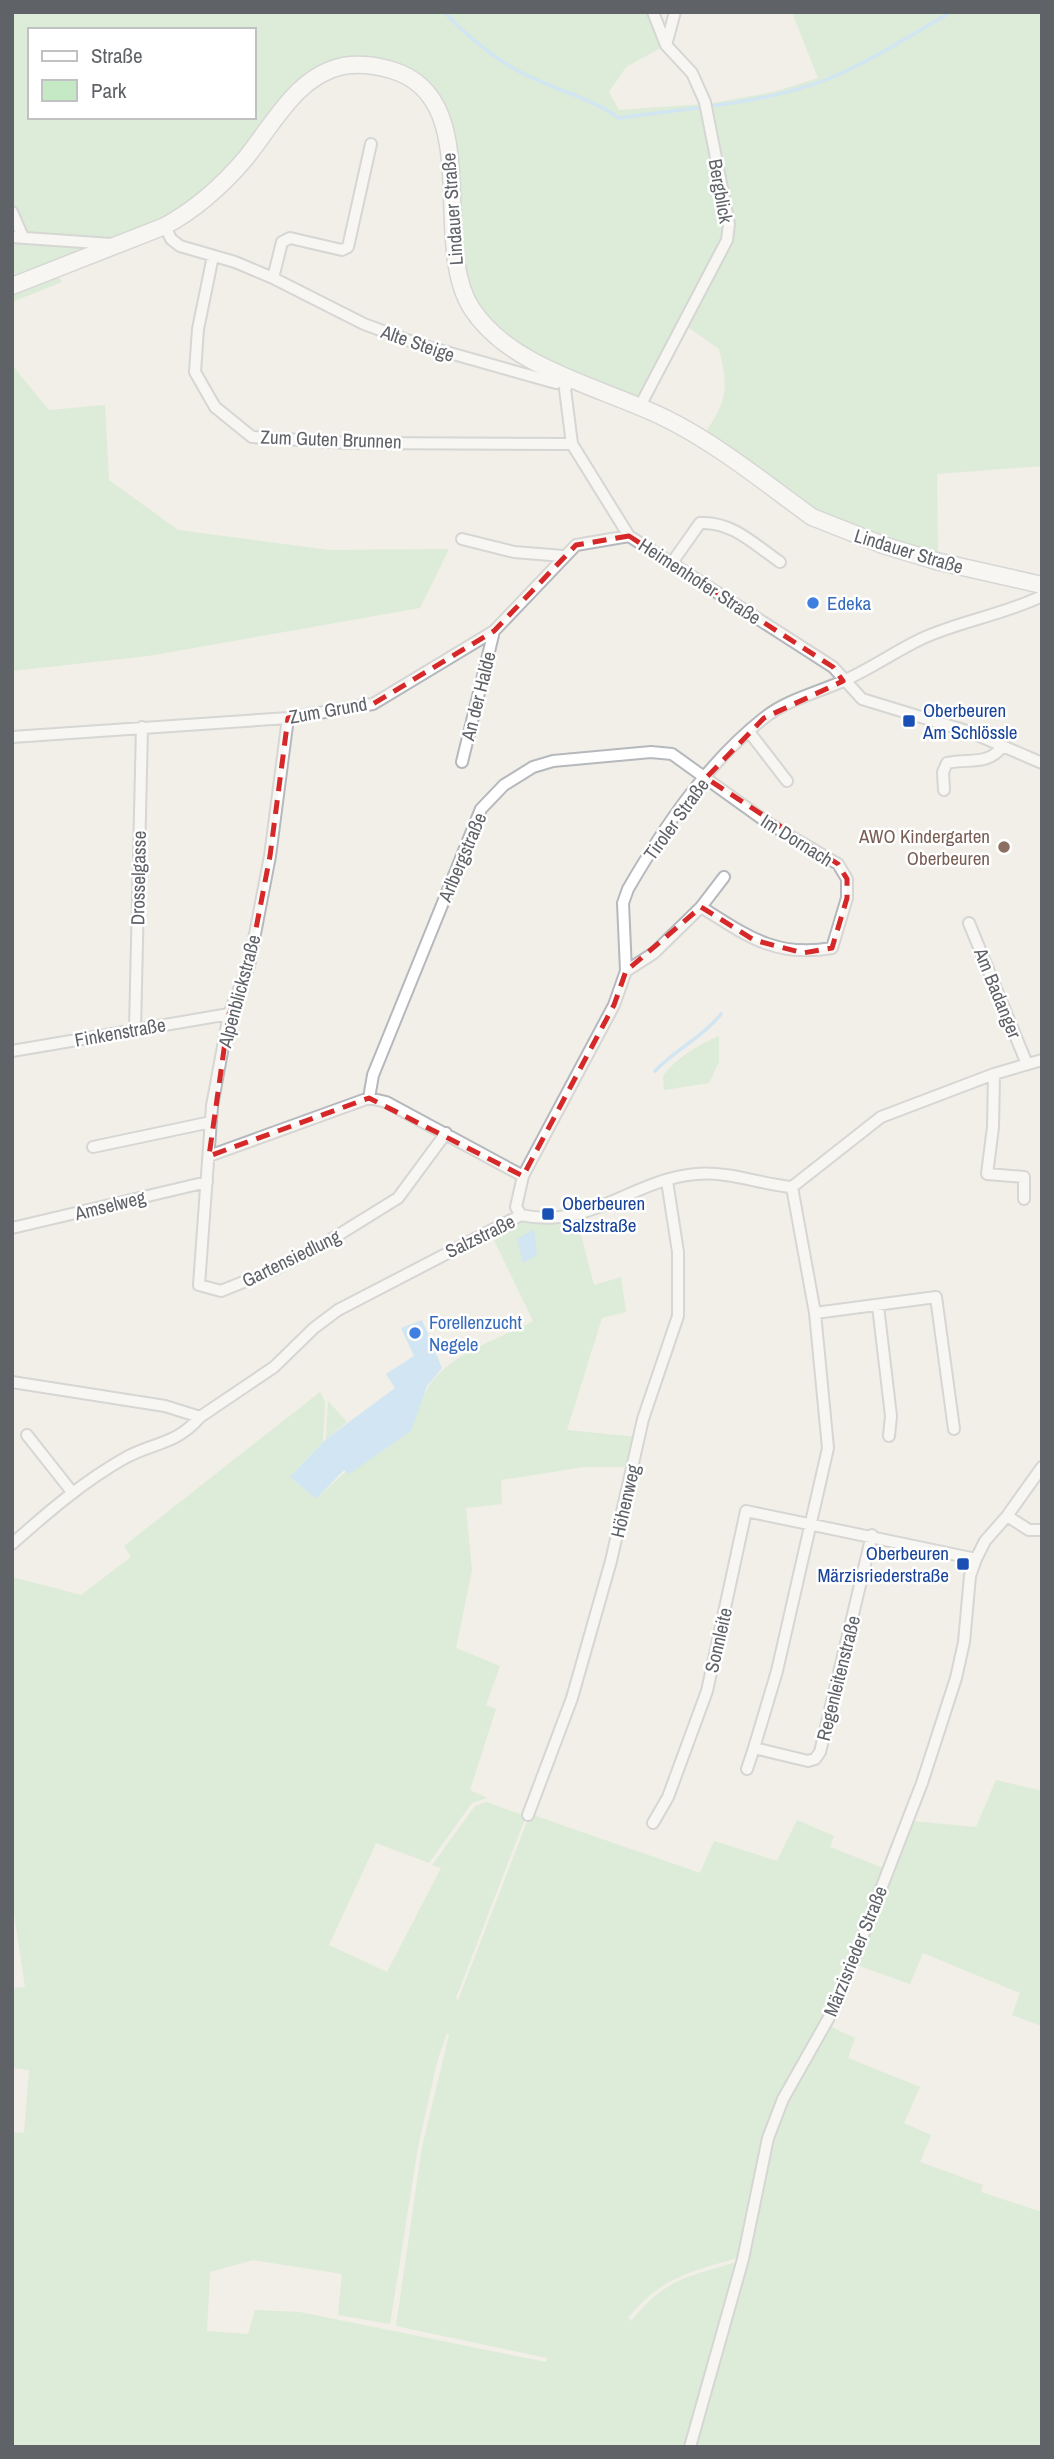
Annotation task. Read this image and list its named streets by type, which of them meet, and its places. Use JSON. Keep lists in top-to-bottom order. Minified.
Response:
{"streets":{"main road":["Lindauer Straße"],"street":["Bergblick","Alte Steige","Zum Guten Brunnen","Heimenhofer Straße","An der Halde","Zum Grund","Tiroler Straße","Im Dornach","Arlbergstraße","Drosselgasse","Alpenblickstraße","Am Badanger","Finkenstraße","Amselweg","Salzstraße","Gartensiedlung","Höhenweg","Sonnleite","Regenleitenstraße","Märzisrieder Straße"]},"crossings":[["Bergblick","Lindauer Straße"],["Lindauer Straße","Alte Steige"],["Lindauer Straße","Heimenhofer Straße"],["Alte Steige","Zum Guten Brunnen"],["Alte Steige","Heimenhofer Straße"],["Zum Guten Brunnen","Heimenhofer Straße"],["Heimenhofer Straße","Zum Grund"],["Heimenhofer Straße","Tiroler Straße"],["An der Halde","Zum Grund"],["Zum Grund","Drosselgasse"],["Zum Grund","Alpenblickstraße"],["Tiroler Straße","Im Dornach"],["Tiroler Straße","Arlbergstraße"],["Tiroler Straße","Salzstraße"],["Im Dornach","Arlbergstraße"],["Drosselgasse","Finkenstraße"],["Alpenblickstraße","Finkenstraße"],["Alpenblickstraße","Amselweg"],["Alpenblickstraße","Gartensiedlung"],["Amselweg","Gartensiedlung"],["Salzstraße","Höhenweg"],["Sonnleite","Regenleitenstraße"],["Sonnleite","Märzisrieder Straße"]],"places":{"other":["Edeka","AWO Kindergarten Oberbeuren","Forellenzucht Negele"],"transit":["Oberbeuren Am Schlössle","Oberbeuren Salzstraße","Oberbeuren Märzisriederstraße"]},"legend":["Straße","Park"]}
